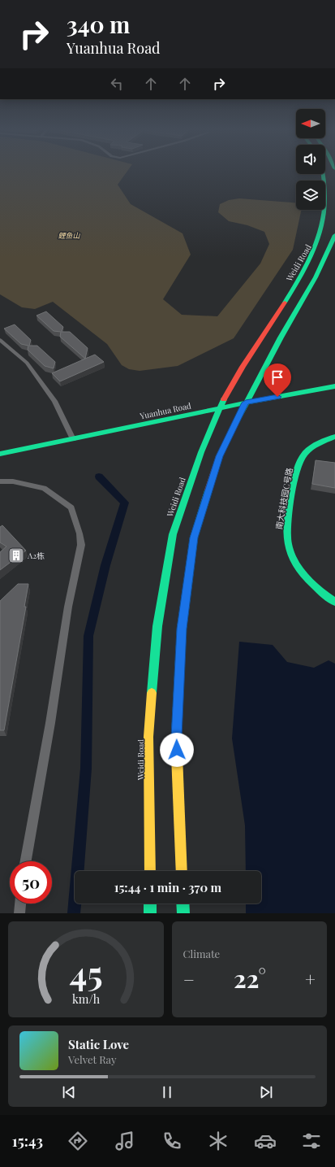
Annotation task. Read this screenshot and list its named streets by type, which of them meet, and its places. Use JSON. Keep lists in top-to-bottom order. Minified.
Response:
{"streets":{"main road":["Weidi Road","Yuanhua Road","南大科技园C号路"]},"crossings":[["Weidi Road","Yuanhua Road"]],"parks":["鲤鱼山"],"places":{"building":["A2栋"]},"north":"left","page":{"turn":["340 m","Yuanhua Road"],"limit":"50","trip":"15:44 · 1 min · 370 m","tile":"Climate","heat":["−","22°","+"],"song":["Static Love","Velvet Ray"],"tabs":"15:43","gauge":["45","km/h"]}}
